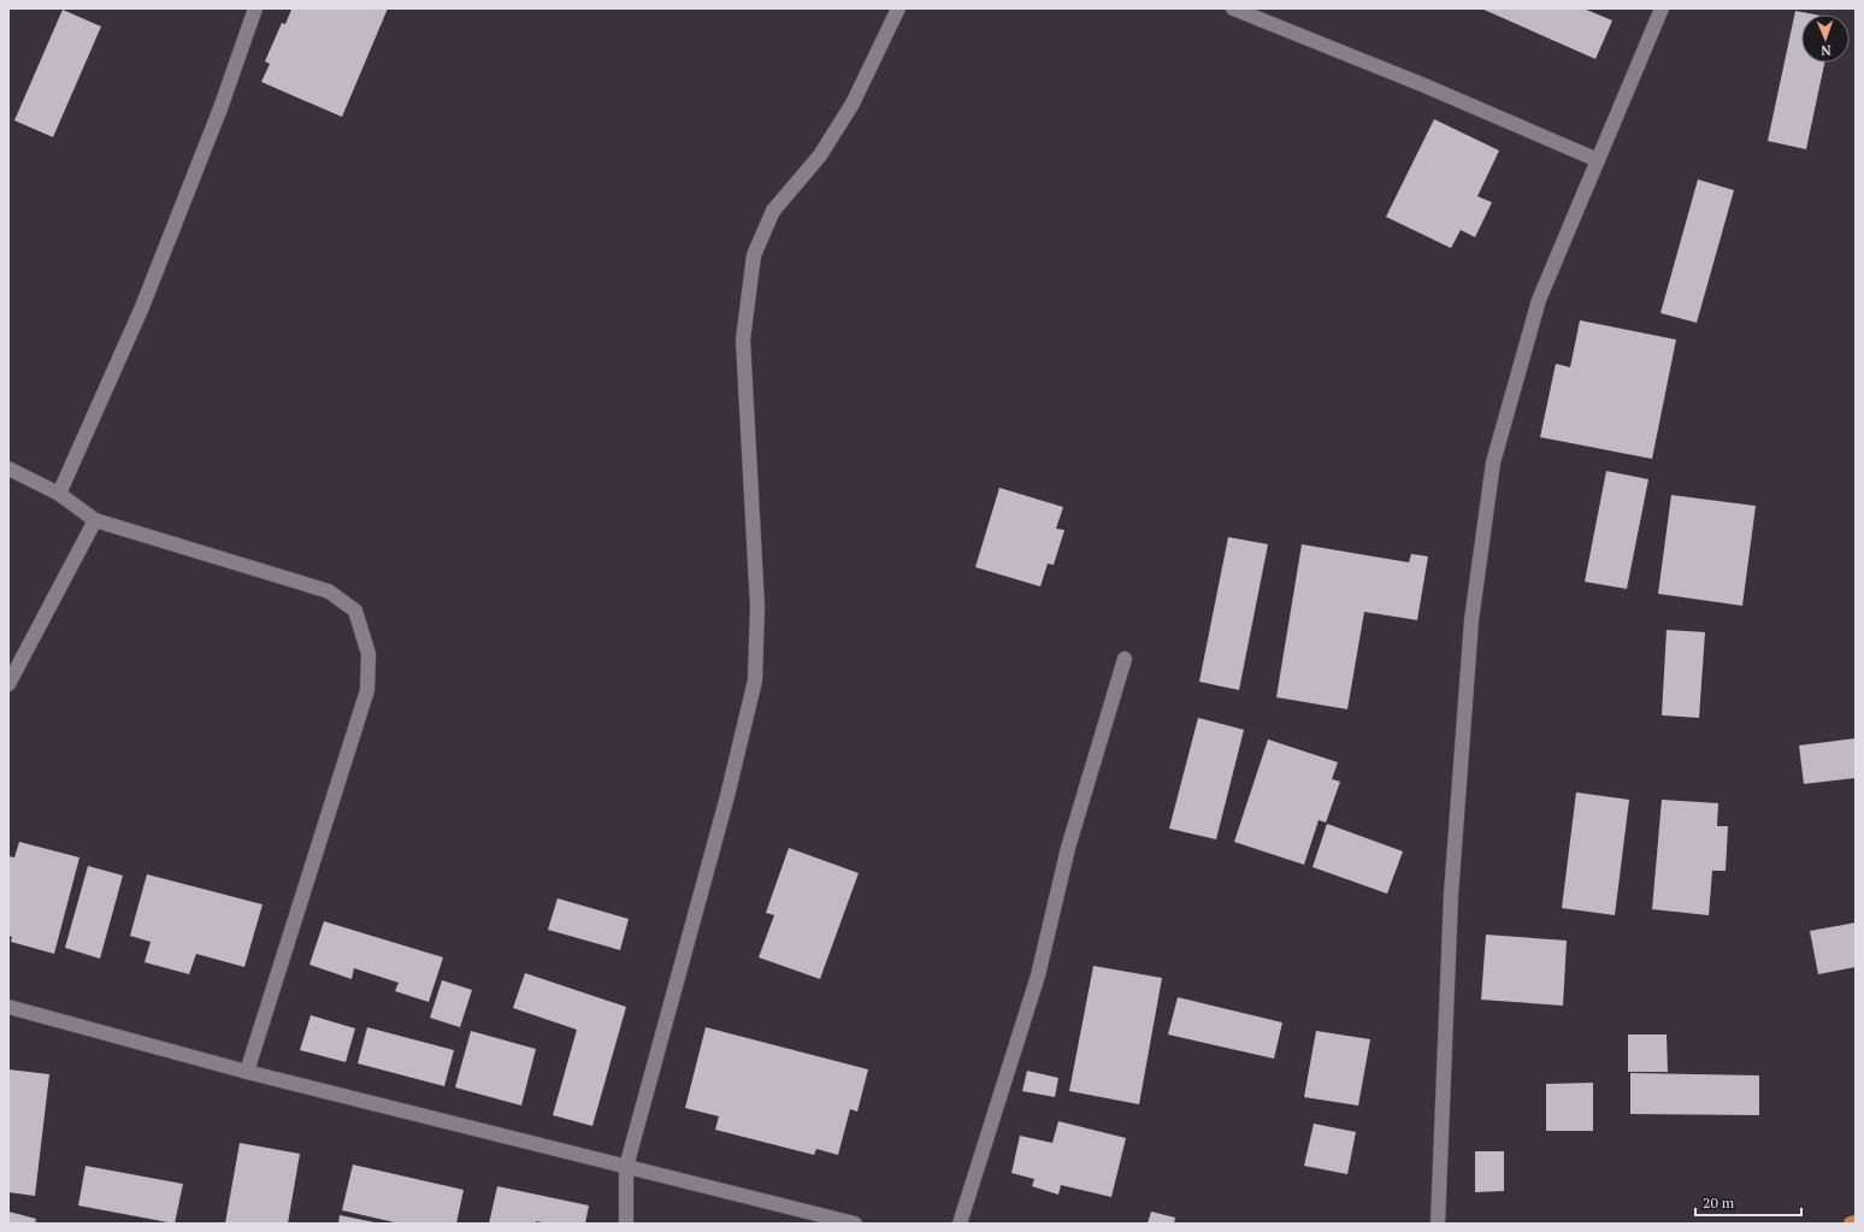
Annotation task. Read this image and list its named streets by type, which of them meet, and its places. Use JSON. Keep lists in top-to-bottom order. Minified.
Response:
{"scale_bar":"20 m","north":"bottom"}
